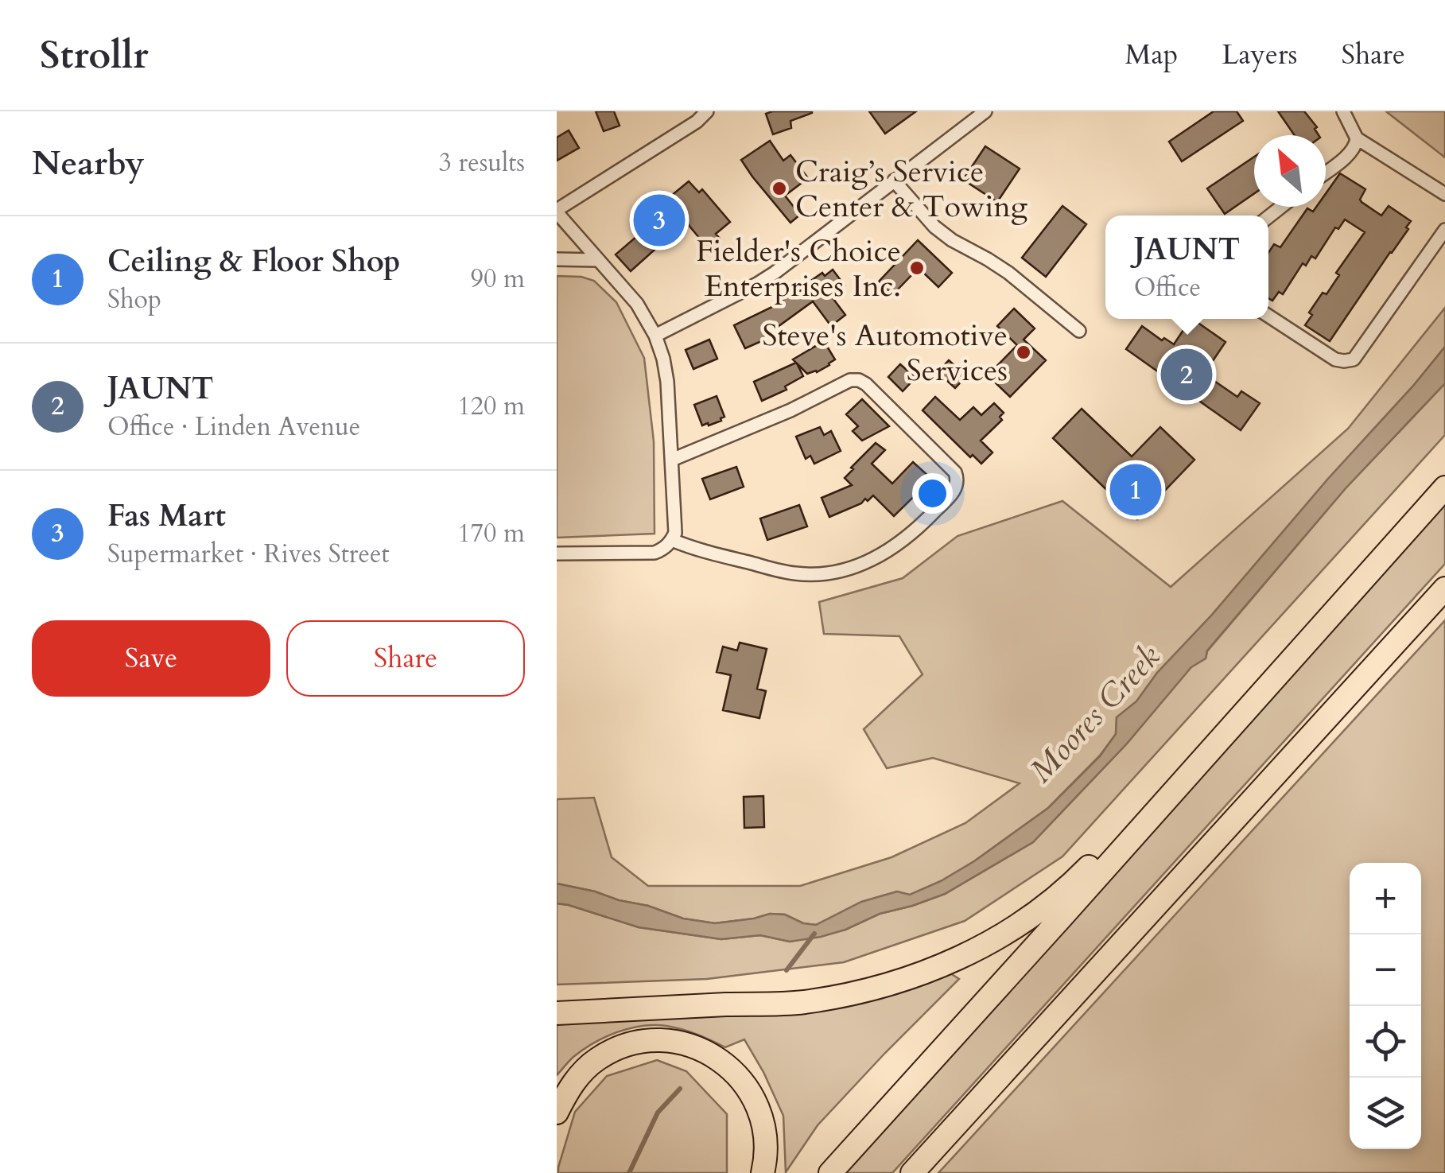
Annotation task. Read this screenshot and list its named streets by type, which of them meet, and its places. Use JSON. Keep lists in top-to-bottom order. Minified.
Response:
{"water":["Moores Creek"],"places":["Craig’s Service Center & Towing","Fielder's Choice Enterprises Inc.","Steve's Automotive Services"],"north":"top left","page":{"header":"Strollr","nav":["Map","Layers","Share"],"heading":["Nearby","3 results"],"pins":["3","2","1"],"list":[{"mark":"1","name":"Ceiling & Floor Shop","note":"Shop","value":"90 m"},{"mark":"2","name":"JAUNT","note":"Office · Linden Avenue","value":"120 m"},{"mark":"3","name":"Fas Mart","note":"Supermarket · Rives Street","value":"170 m"}],"popup":["JAUNT","Office"],"buttons":["Save","Share"],"map_buttons":["+","−"]}}
